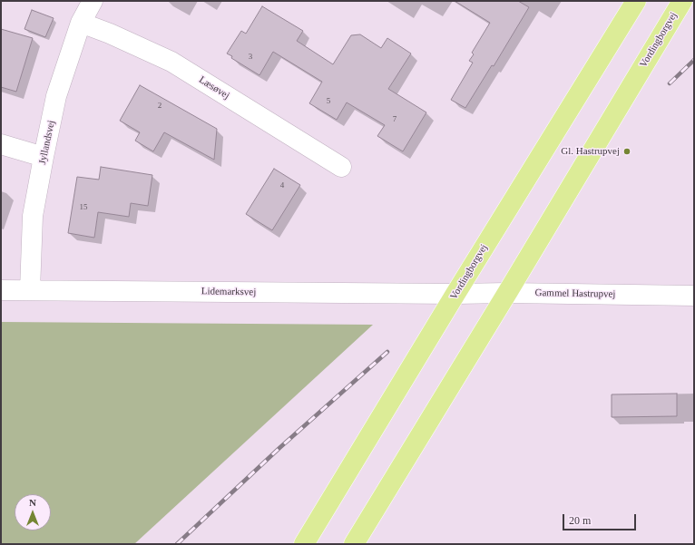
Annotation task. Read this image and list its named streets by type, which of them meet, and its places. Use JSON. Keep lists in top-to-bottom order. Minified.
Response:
{"streets":{"main road":["Vordingborgvej"],"street":["Læsøvej","Jyllandsvej","Lidemarksvej","Gammel Hastrupvej"]},"crossings":[["Vordingborgvej","Lidemarksvej"],["Vordingborgvej","Gammel Hastrupvej"],["Læsøvej","Jyllandsvej"],["Jyllandsvej","Lidemarksvej"],["Lidemarksvej","Gammel Hastrupvej"]],"places":["Gl. Hastrupvej"],"house_numbers":["3","5","2","7","4","15"],"scale_bar":"20 m","north":"top"}
